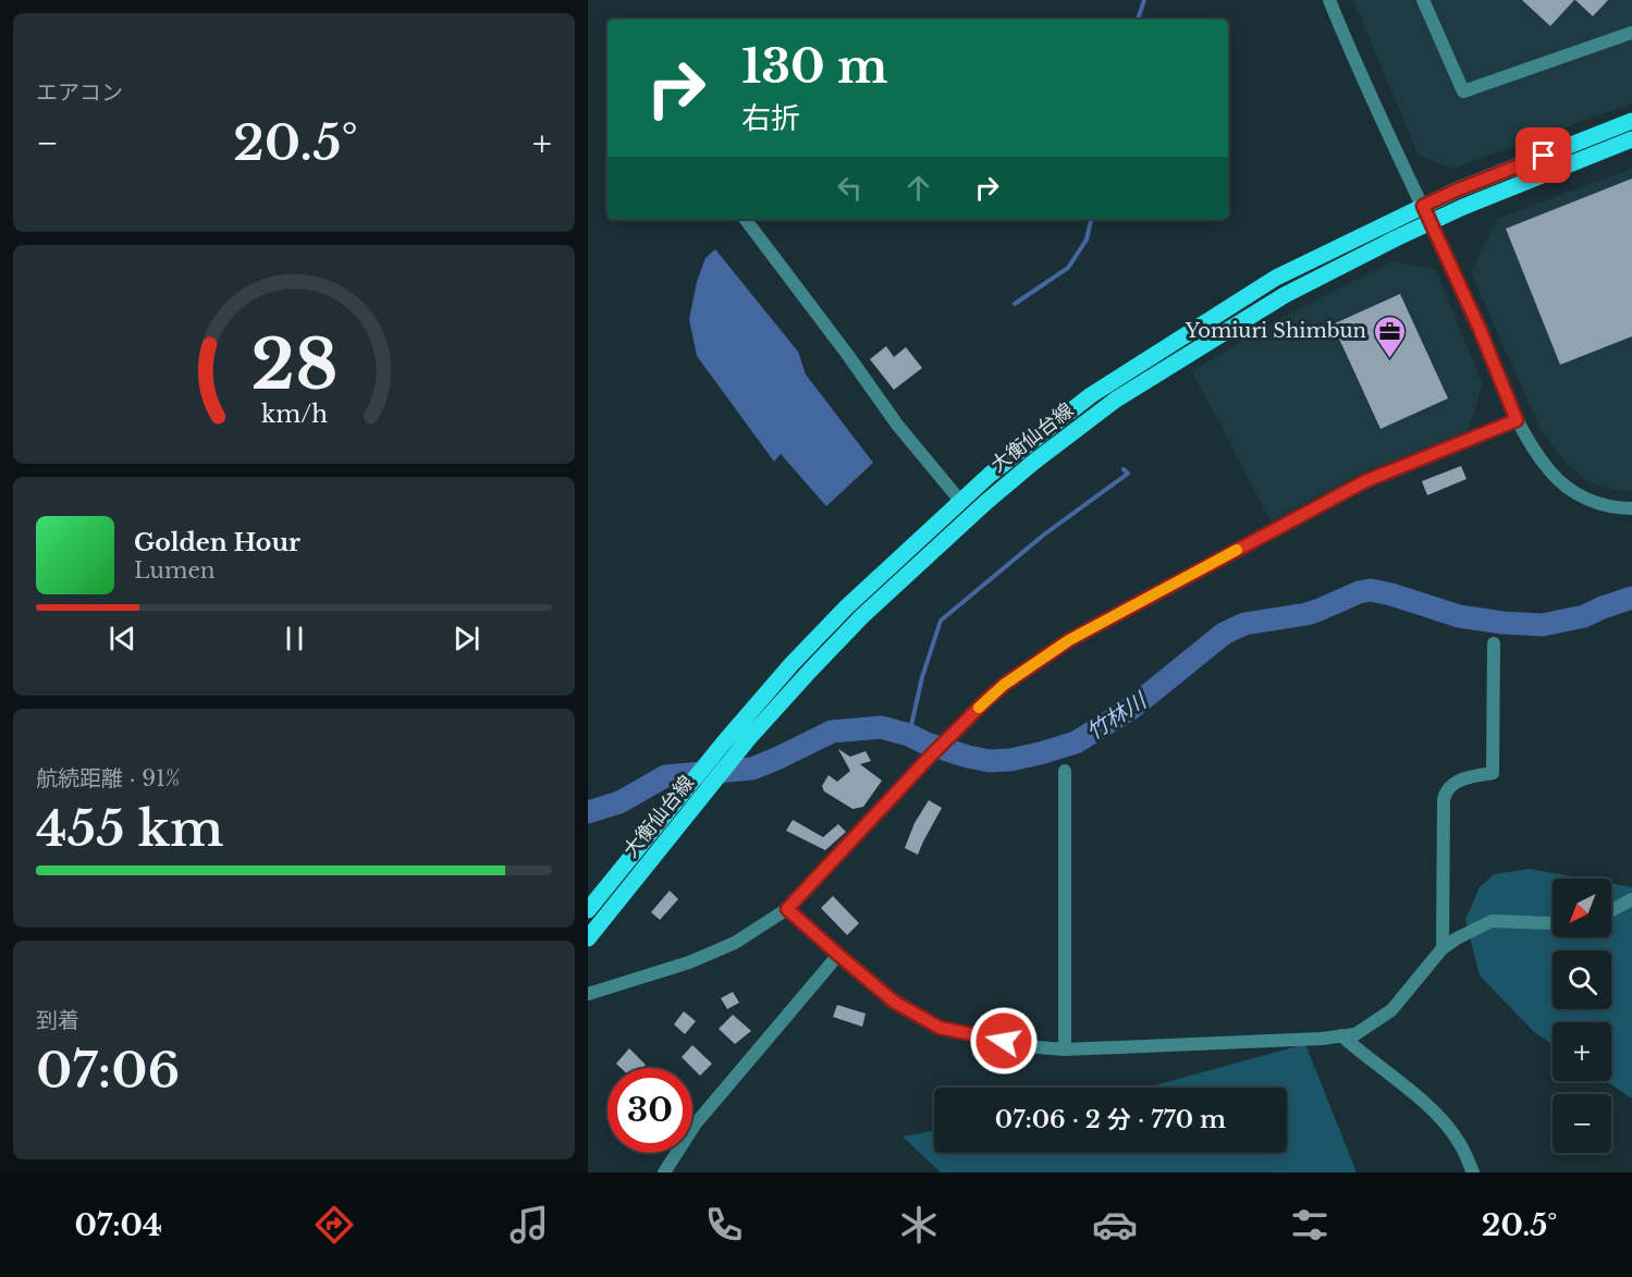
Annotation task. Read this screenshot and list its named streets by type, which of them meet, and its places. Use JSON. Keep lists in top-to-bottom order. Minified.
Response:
{"streets":{"main road":["大衡仙台線"]},"water":["竹林川"],"places":{"office":["Yomiuri Shimbun"]},"north":"bottom left","page":{"tile":["エアコン",["航続距離 · 91%","455 km"],["到着","07:06"]],"turn":["130 m","右折"],"heat":["−","20.5°","+"],"song":["Golden Hour","Lumen"],"map_buttons":["+","−"],"limit":"30","trip":"07:06 · 2 分 · 770 m","tabs":["07:04","20.5°"],"gauge":["28","km/h"]}}
